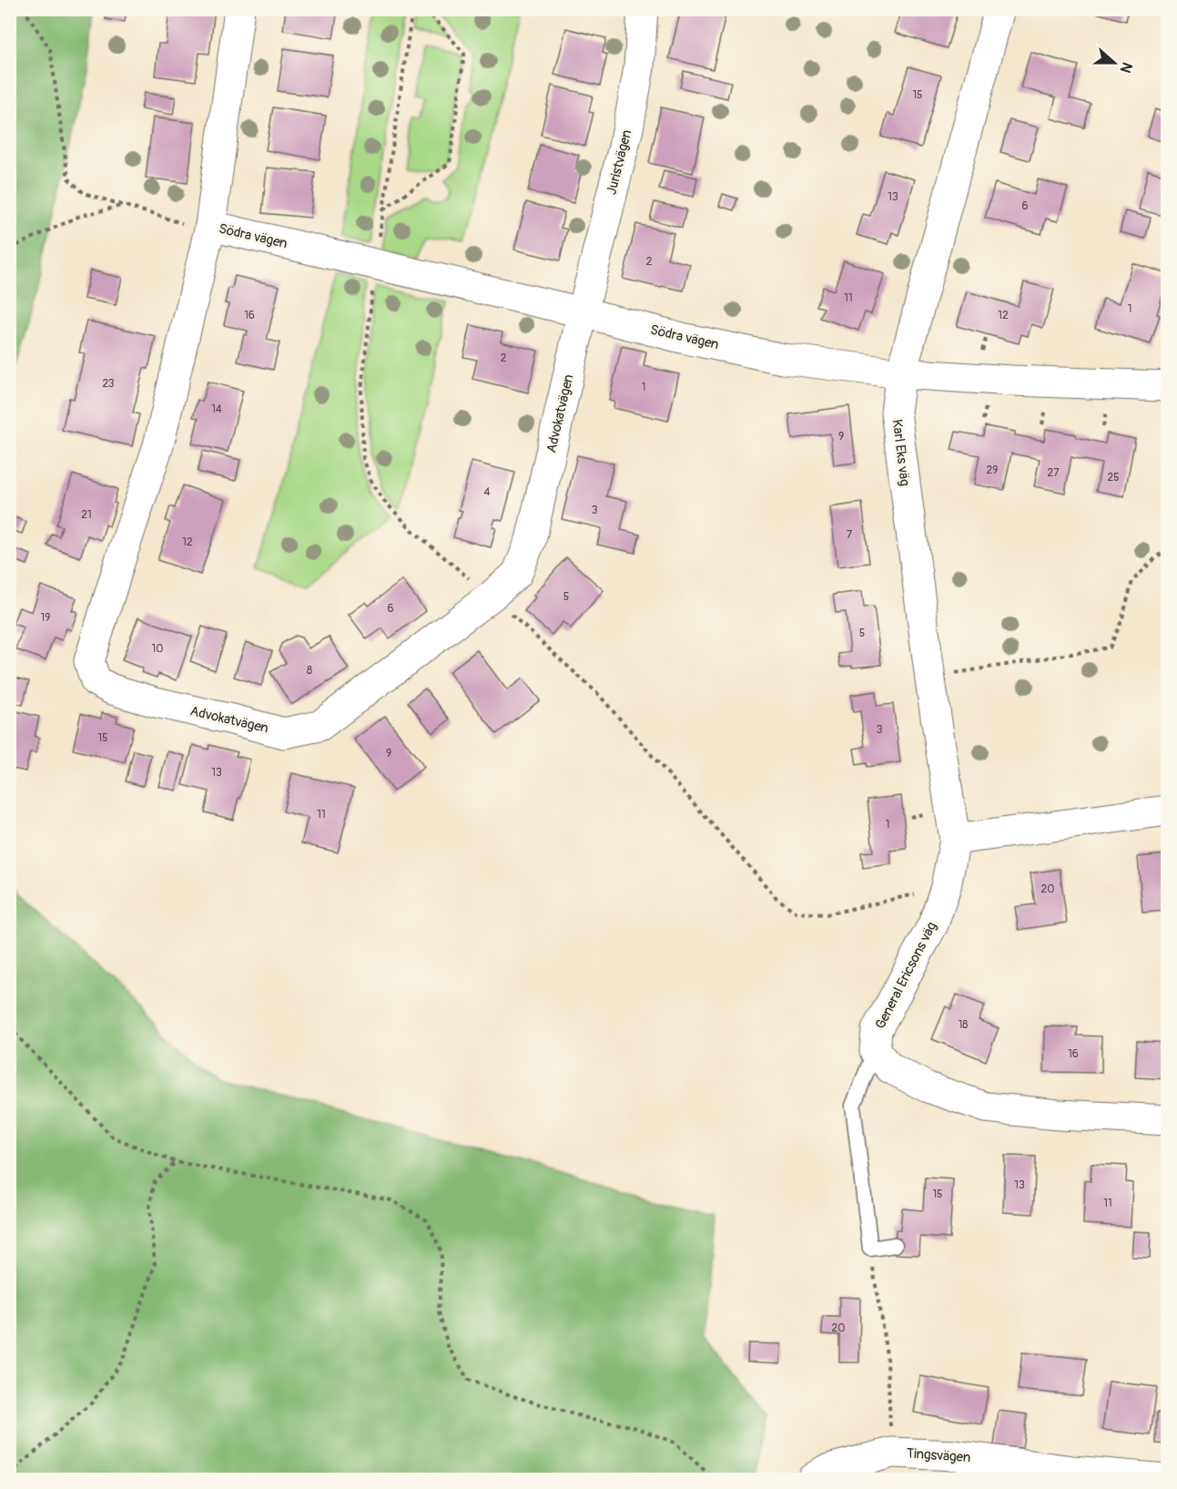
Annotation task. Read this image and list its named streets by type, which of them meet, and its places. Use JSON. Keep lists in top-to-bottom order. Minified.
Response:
{"streets":{"street":["Juristvägen","Södra vägen","Advokatvägen","Karl Eks väg","General Ericsons väg","Tingsvägen"]},"crossings":[["Juristvägen","Södra vägen"],["Juristvägen","Advokatvägen"],["Södra vägen","Advokatvägen"],["Södra vägen","Karl Eks väg"],["Karl Eks väg","General Ericsons väg"]],"house_numbers":["15","13","6","2","11","1","16","12","2","23","1","14","9","29","27","25","4","3","21","7","12","5","6","19","5","10","8","3","15","9","13","11","1","20","18","16","13","15","11","20"],"north":"right"}
